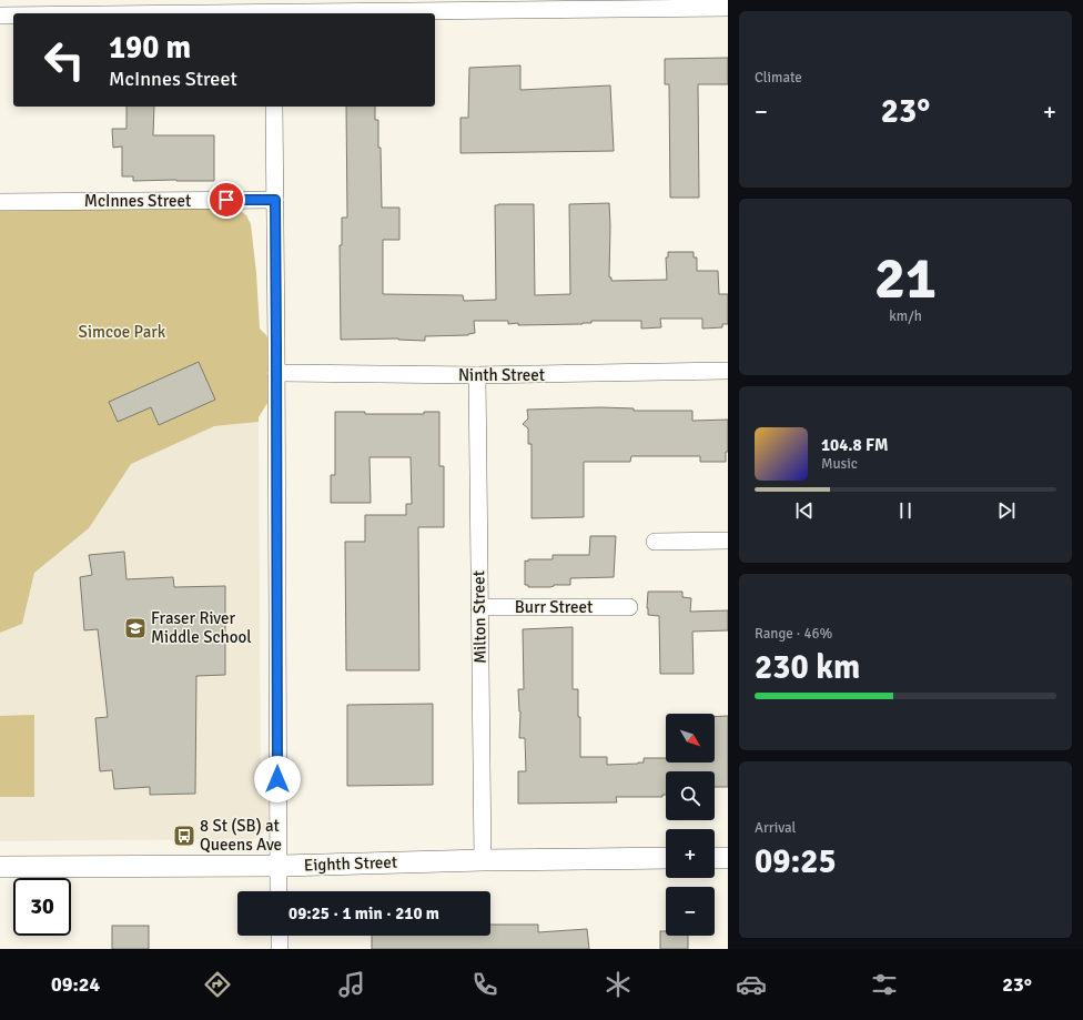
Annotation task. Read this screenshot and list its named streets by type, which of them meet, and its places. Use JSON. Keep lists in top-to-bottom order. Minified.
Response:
{"streets":{"street":["McInnes Street","Ninth Street","Burr Street","Milton Street","Eighth Street"]},"crossings":[["Ninth Street","Milton Street"],["Burr Street","Milton Street"],["Milton Street","Eighth Street"]],"parks":["Simcoe Park"],"places":{"school or university":["Fraser River Middle School"],"bus stop":["8 St (SB) at Queens Ave"]},"north":"bottom right","page":{"tile":["Climate",["21","km/h"],["Range · 46%","230 km"],["Arrival","09:25"]],"turn":["190 m","McInnes Street"],"heat":["−","23°","+"],"song":["104.8 FM","Music"],"map_buttons":["+","−"],"limit":"30","trip":"09:25 · 1 min · 210 m","tabs":["09:24","23°"]}}
